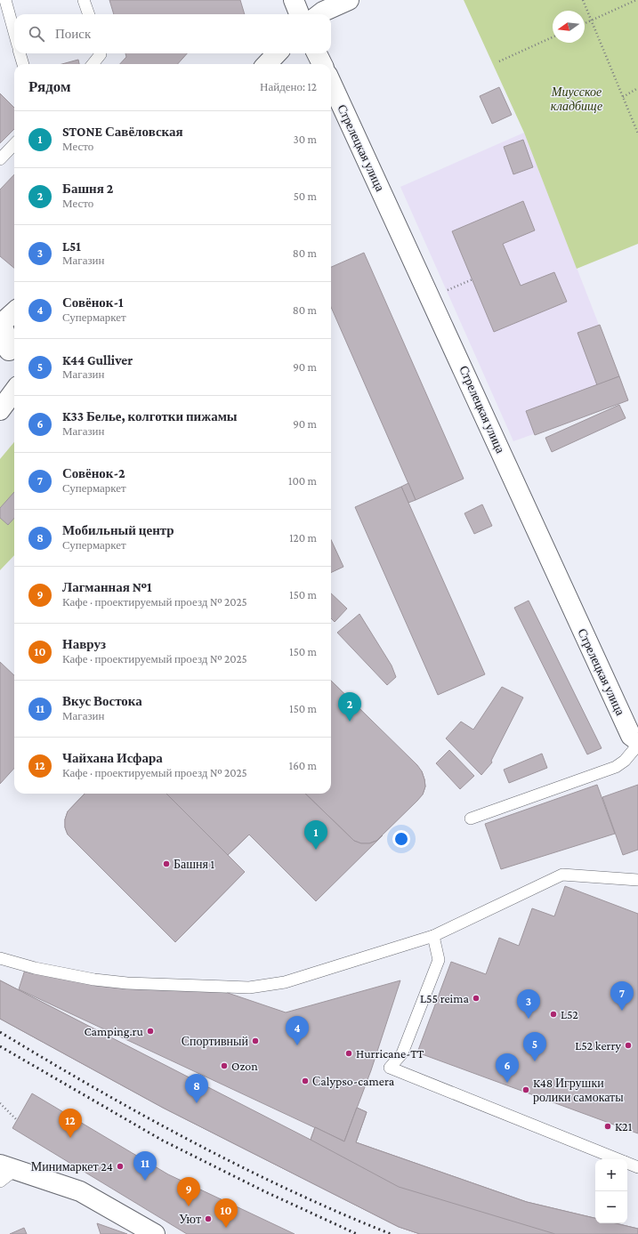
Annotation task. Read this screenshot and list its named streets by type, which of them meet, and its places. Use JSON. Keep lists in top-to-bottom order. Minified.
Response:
{"streets":{"street":["Стрелецкая улица"]},"parks":["Миусское кладбище"],"places":["Башня 1","L55 reima","L52","Camping.ru","Спортивный","L52 kerry","Hurricane-TT","Ozon","Сalypso-camera","K48 Игрушки ролики самокаты","K21","Минимаркет 24","Уют"],"north":"left","page":{"search":"Поиск","heading":["Рядом","Найдено: 12"],"list":[{"mark":"1","name":"STONE Савёловская","note":"Место","value":"30 m"},{"mark":"2","name":"Башня 2","note":"Место","value":"50 m"},{"mark":"3","name":"L51","note":"Магазин","value":"80 m"},{"mark":"4","name":"Совёнок-1","note":"Супермаркет","value":"80 m"},{"mark":"5","name":"K44 Gulliver","note":"Магазин","value":"90 m"},{"mark":"6","name":"K33 Белье, колготки пижамы","note":"Магазин","value":"90 m"},{"mark":"7","name":"Совёнок-2","note":"Супермаркет","value":"100 m"},{"mark":"8","name":"Мобильный центр","note":"Супермаркет","value":"120 m"},{"mark":"9","name":"Лагманная №1","note":"Кафе · проектируемый проезд № 2025","value":"150 m"},{"mark":"10","name":"Навруз","note":"Кафе · проектируемый проезд № 2025","value":"150 m"},{"mark":"11","name":"Вкус Востока","note":"Магазин","value":"150 m"},{"mark":"12","name":"Чайхана Исфара","note":"Кафе · проектируемый проезд № 2025","value":"160 m"}],"pins":["2","1","7","3","4","5","6","8","12","11","9","10"],"map_buttons":["+","−"]}}
